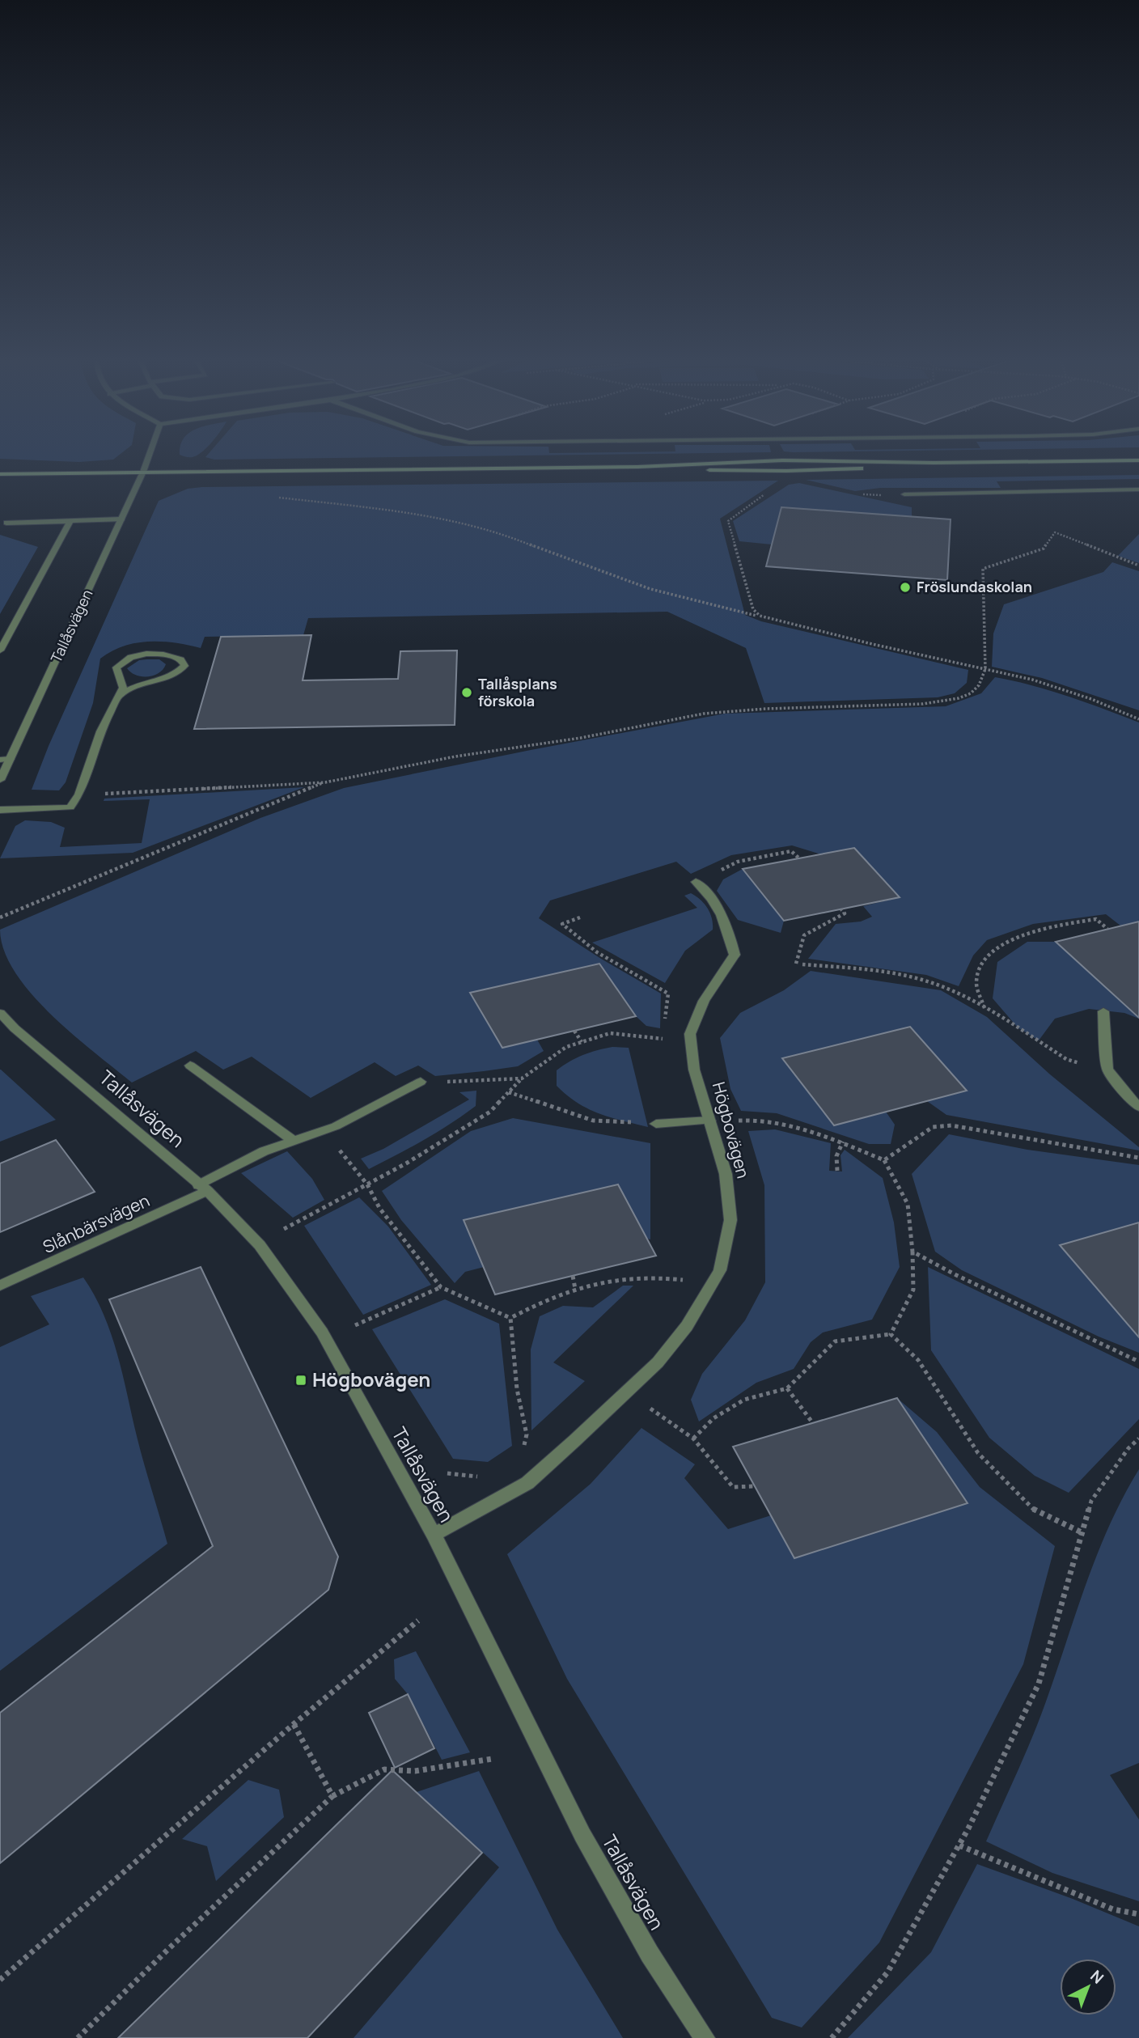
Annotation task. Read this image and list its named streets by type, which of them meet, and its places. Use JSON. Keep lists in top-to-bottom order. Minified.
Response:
{"streets":{"street":["Tallåsvägen","Högbovägen","Slånbärsvägen"]},"crossings":[["Tallåsvägen","Högbovägen"],["Tallåsvägen","Slånbärsvägen"]],"places":{"other":["Fröslundaskolan","Tallåsplans förskola"],"transit":["Högbovägen"]},"north":"top right"}
